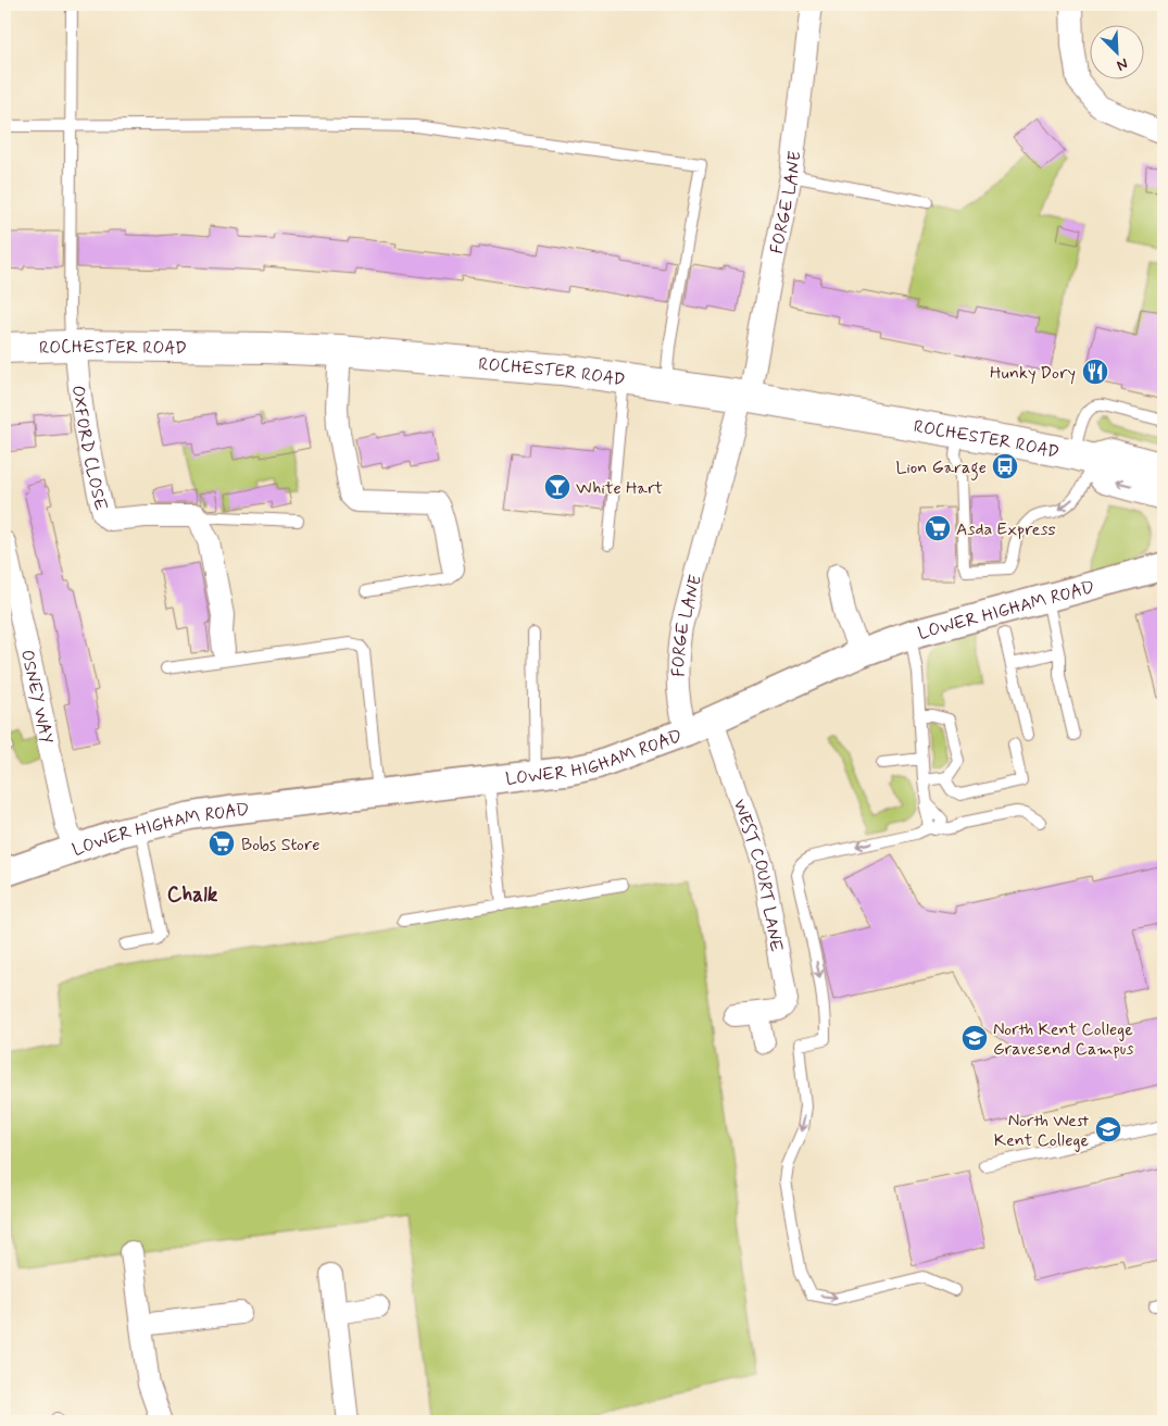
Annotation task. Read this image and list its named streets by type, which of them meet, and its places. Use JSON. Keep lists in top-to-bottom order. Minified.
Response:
{"streets":{"main road":["ROCHESTER ROAD"],"street":["FORGE LANE","OXFORD CLOSE","LOWER HIGHAM ROAD","OSNEY WAY","WEST COURT LANE"]},"crossings":[["FORGE LANE","ROCHESTER ROAD"],["FORGE LANE","LOWER HIGHAM ROAD"],["ROCHESTER ROAD","OXFORD CLOSE"],["LOWER HIGHAM ROAD","OSNEY WAY"],["LOWER HIGHAM ROAD","WEST COURT LANE"]],"districts":["Chalk"],"places":{"restaurant":["Hunky Dory"],"bus stop":["Lion Garage"],"bar":["White Hart"],"supermarket":["Asda Express","Bobs Store"],"school or university":["North Kent College Gravesend Campus","North West Kent College"]},"north":"bottom right"}
